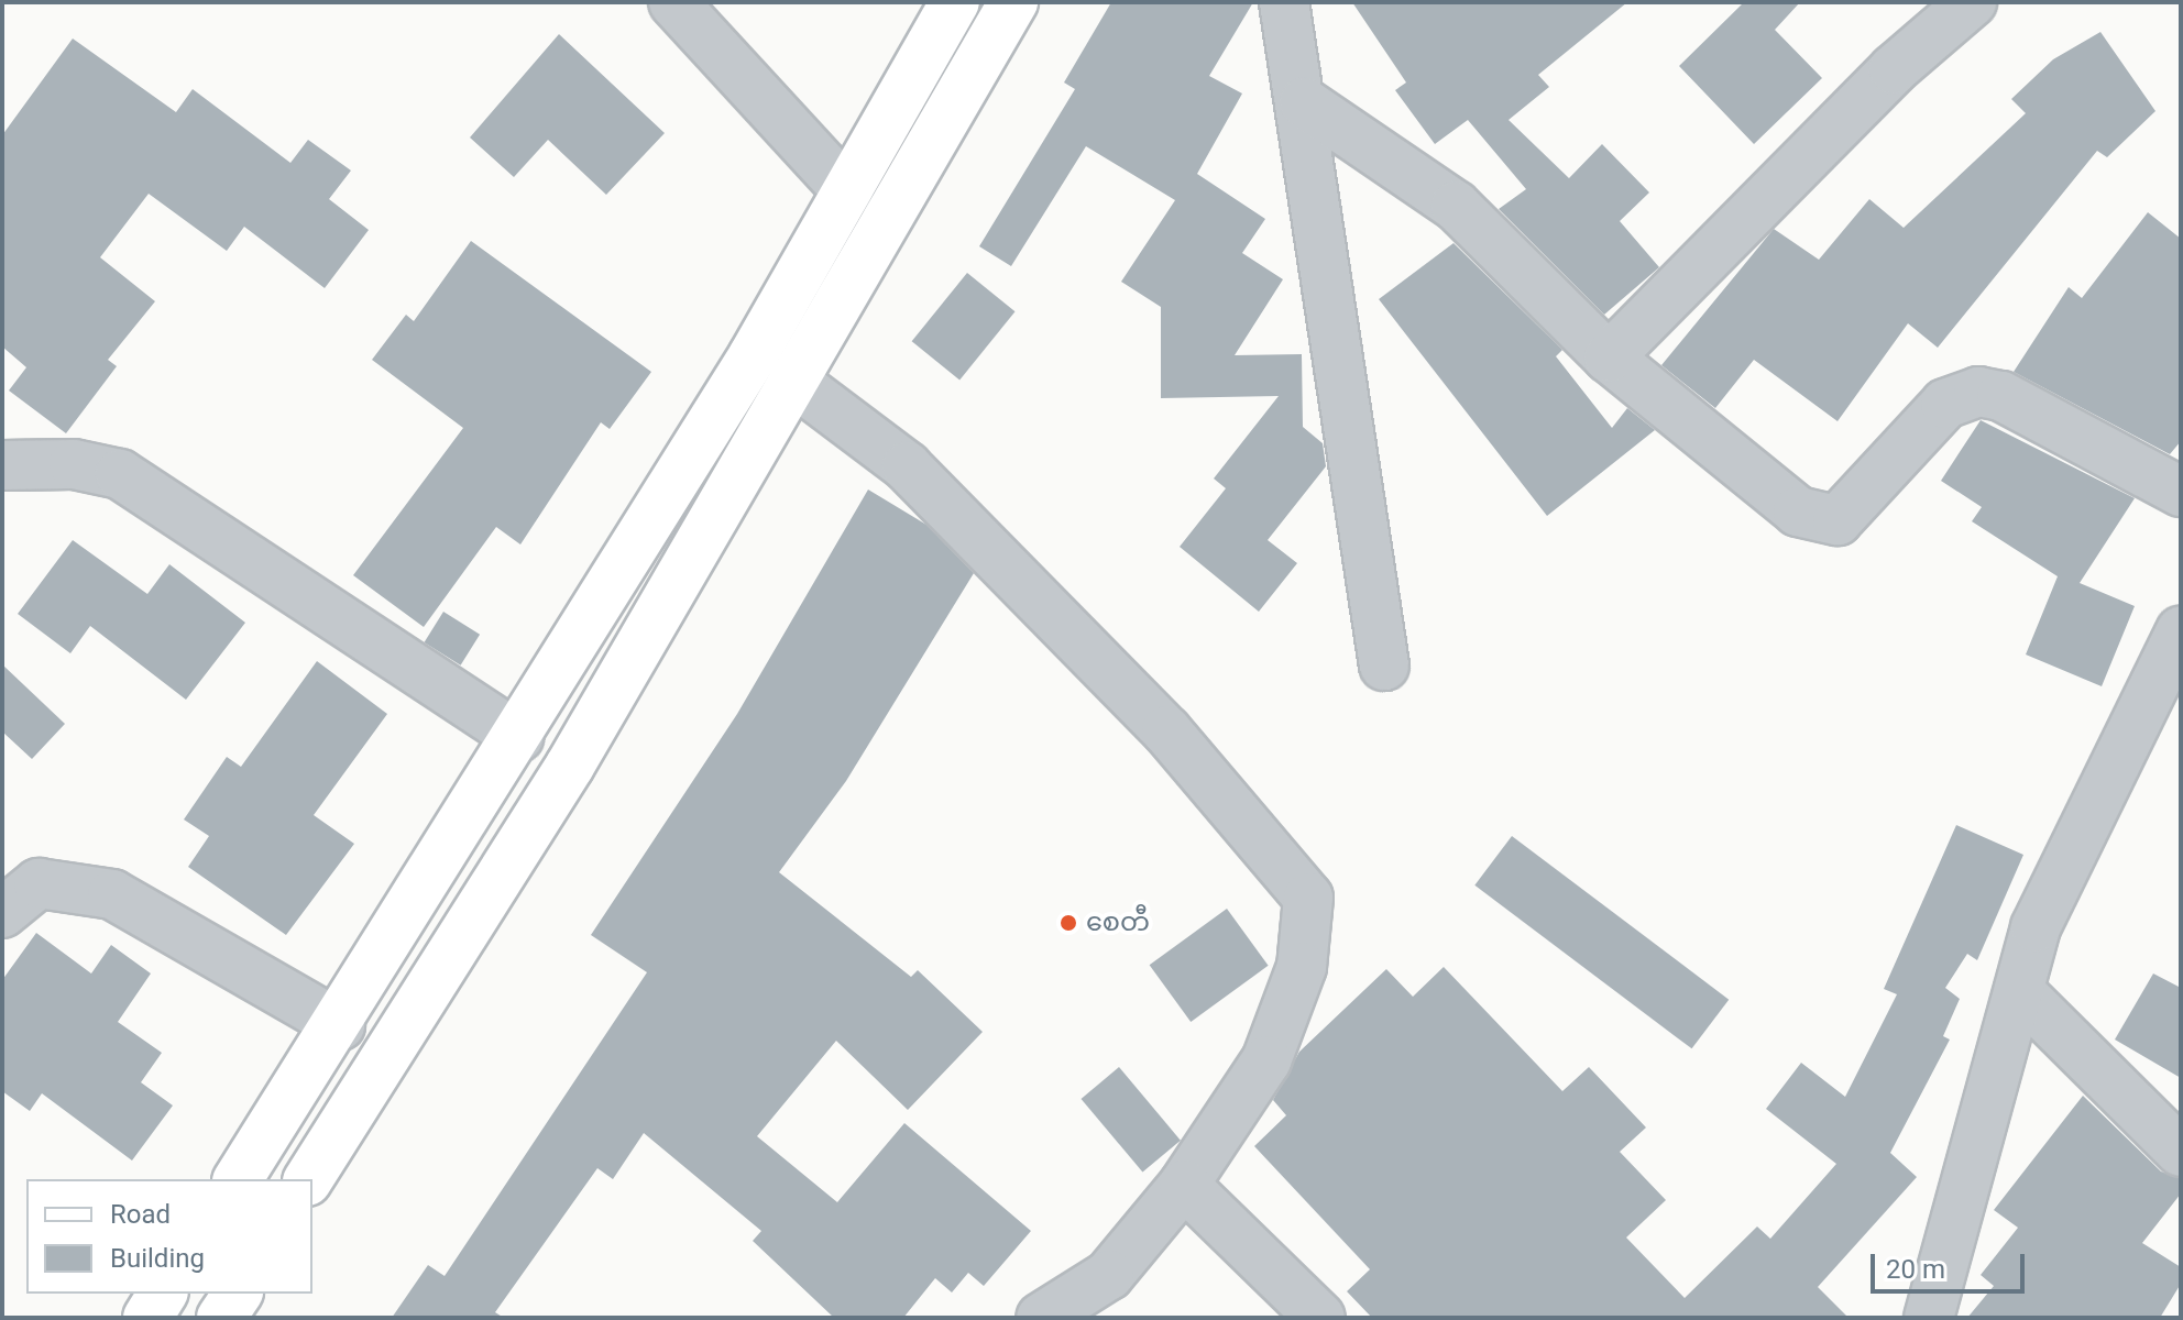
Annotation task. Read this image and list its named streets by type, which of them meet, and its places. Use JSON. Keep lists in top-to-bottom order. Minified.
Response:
{"places":["စေတီ"],"legend":["Road","Building"],"scale_bar":"20 m"}
